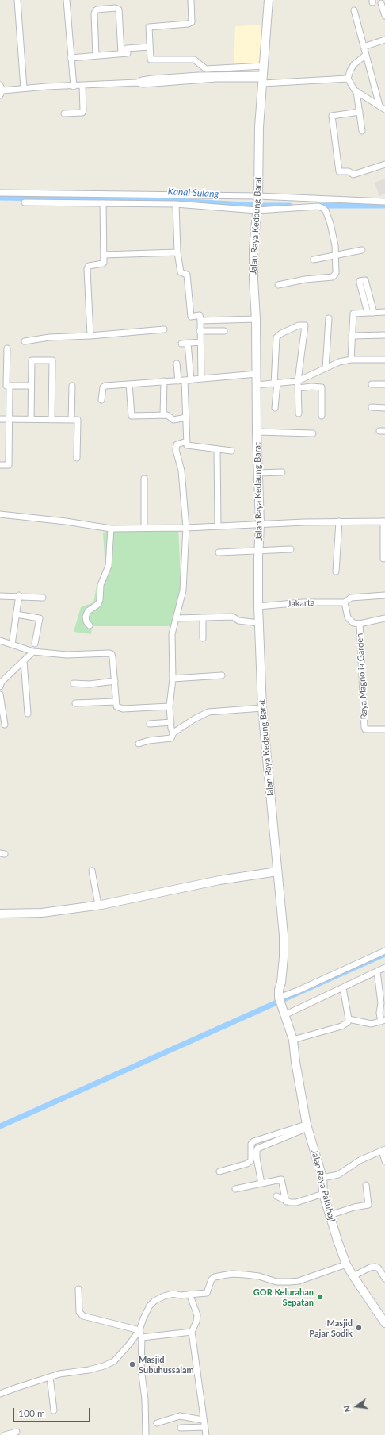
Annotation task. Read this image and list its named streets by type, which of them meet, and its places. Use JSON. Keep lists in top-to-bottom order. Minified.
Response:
{"streets":{"street":["Jalan Raya Kedaung Barat","Jakarta","Raya Magnolia Garden","Jalan Raya Pakuhaji"]},"crossings":[["Jalan Raya Kedaung Barat","Jakarta"],["Jalan Raya Kedaung Barat","Jalan Raya Pakuhaji"]],"water":["Kanal Sulang"],"places":["GOR Kelurahan Sepatan","Masjid Pajar Sodik","Masjid Subuhussalam"],"scale_bar":"100 m","north":"left"}
